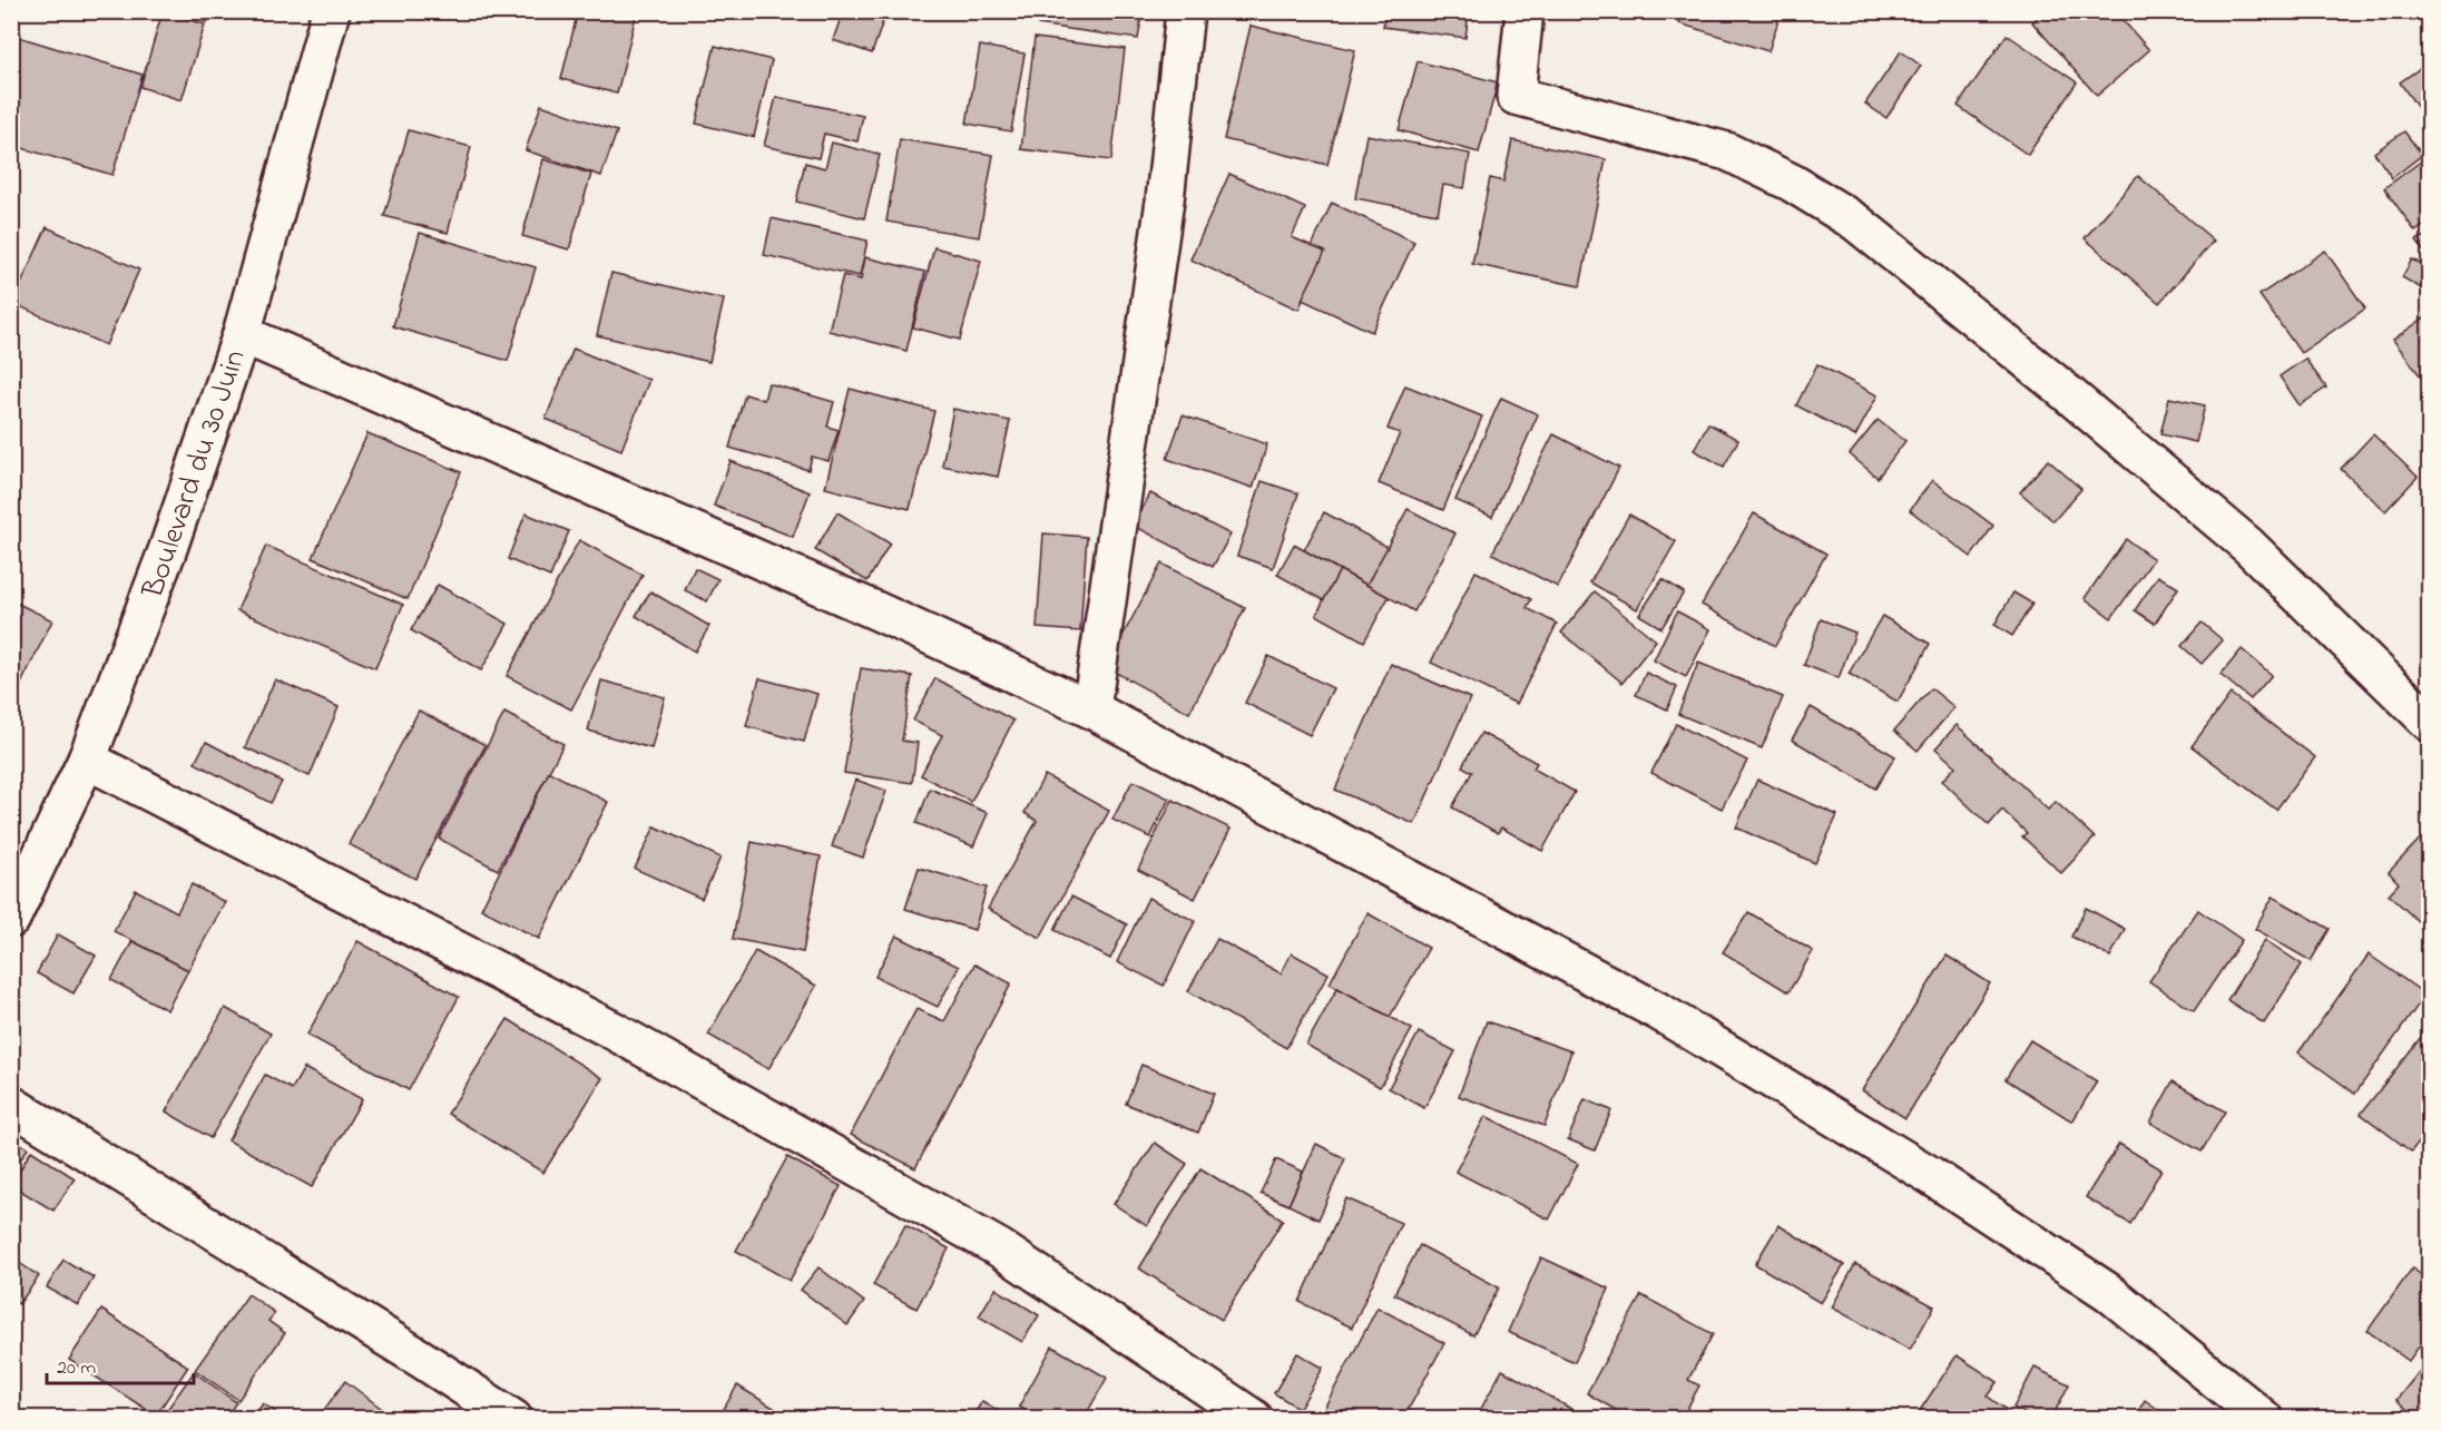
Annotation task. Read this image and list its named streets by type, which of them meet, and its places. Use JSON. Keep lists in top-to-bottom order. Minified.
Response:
{"streets":{"street":["Boulevard du 30 Juin"]},"scale_bar":"20 m"}
